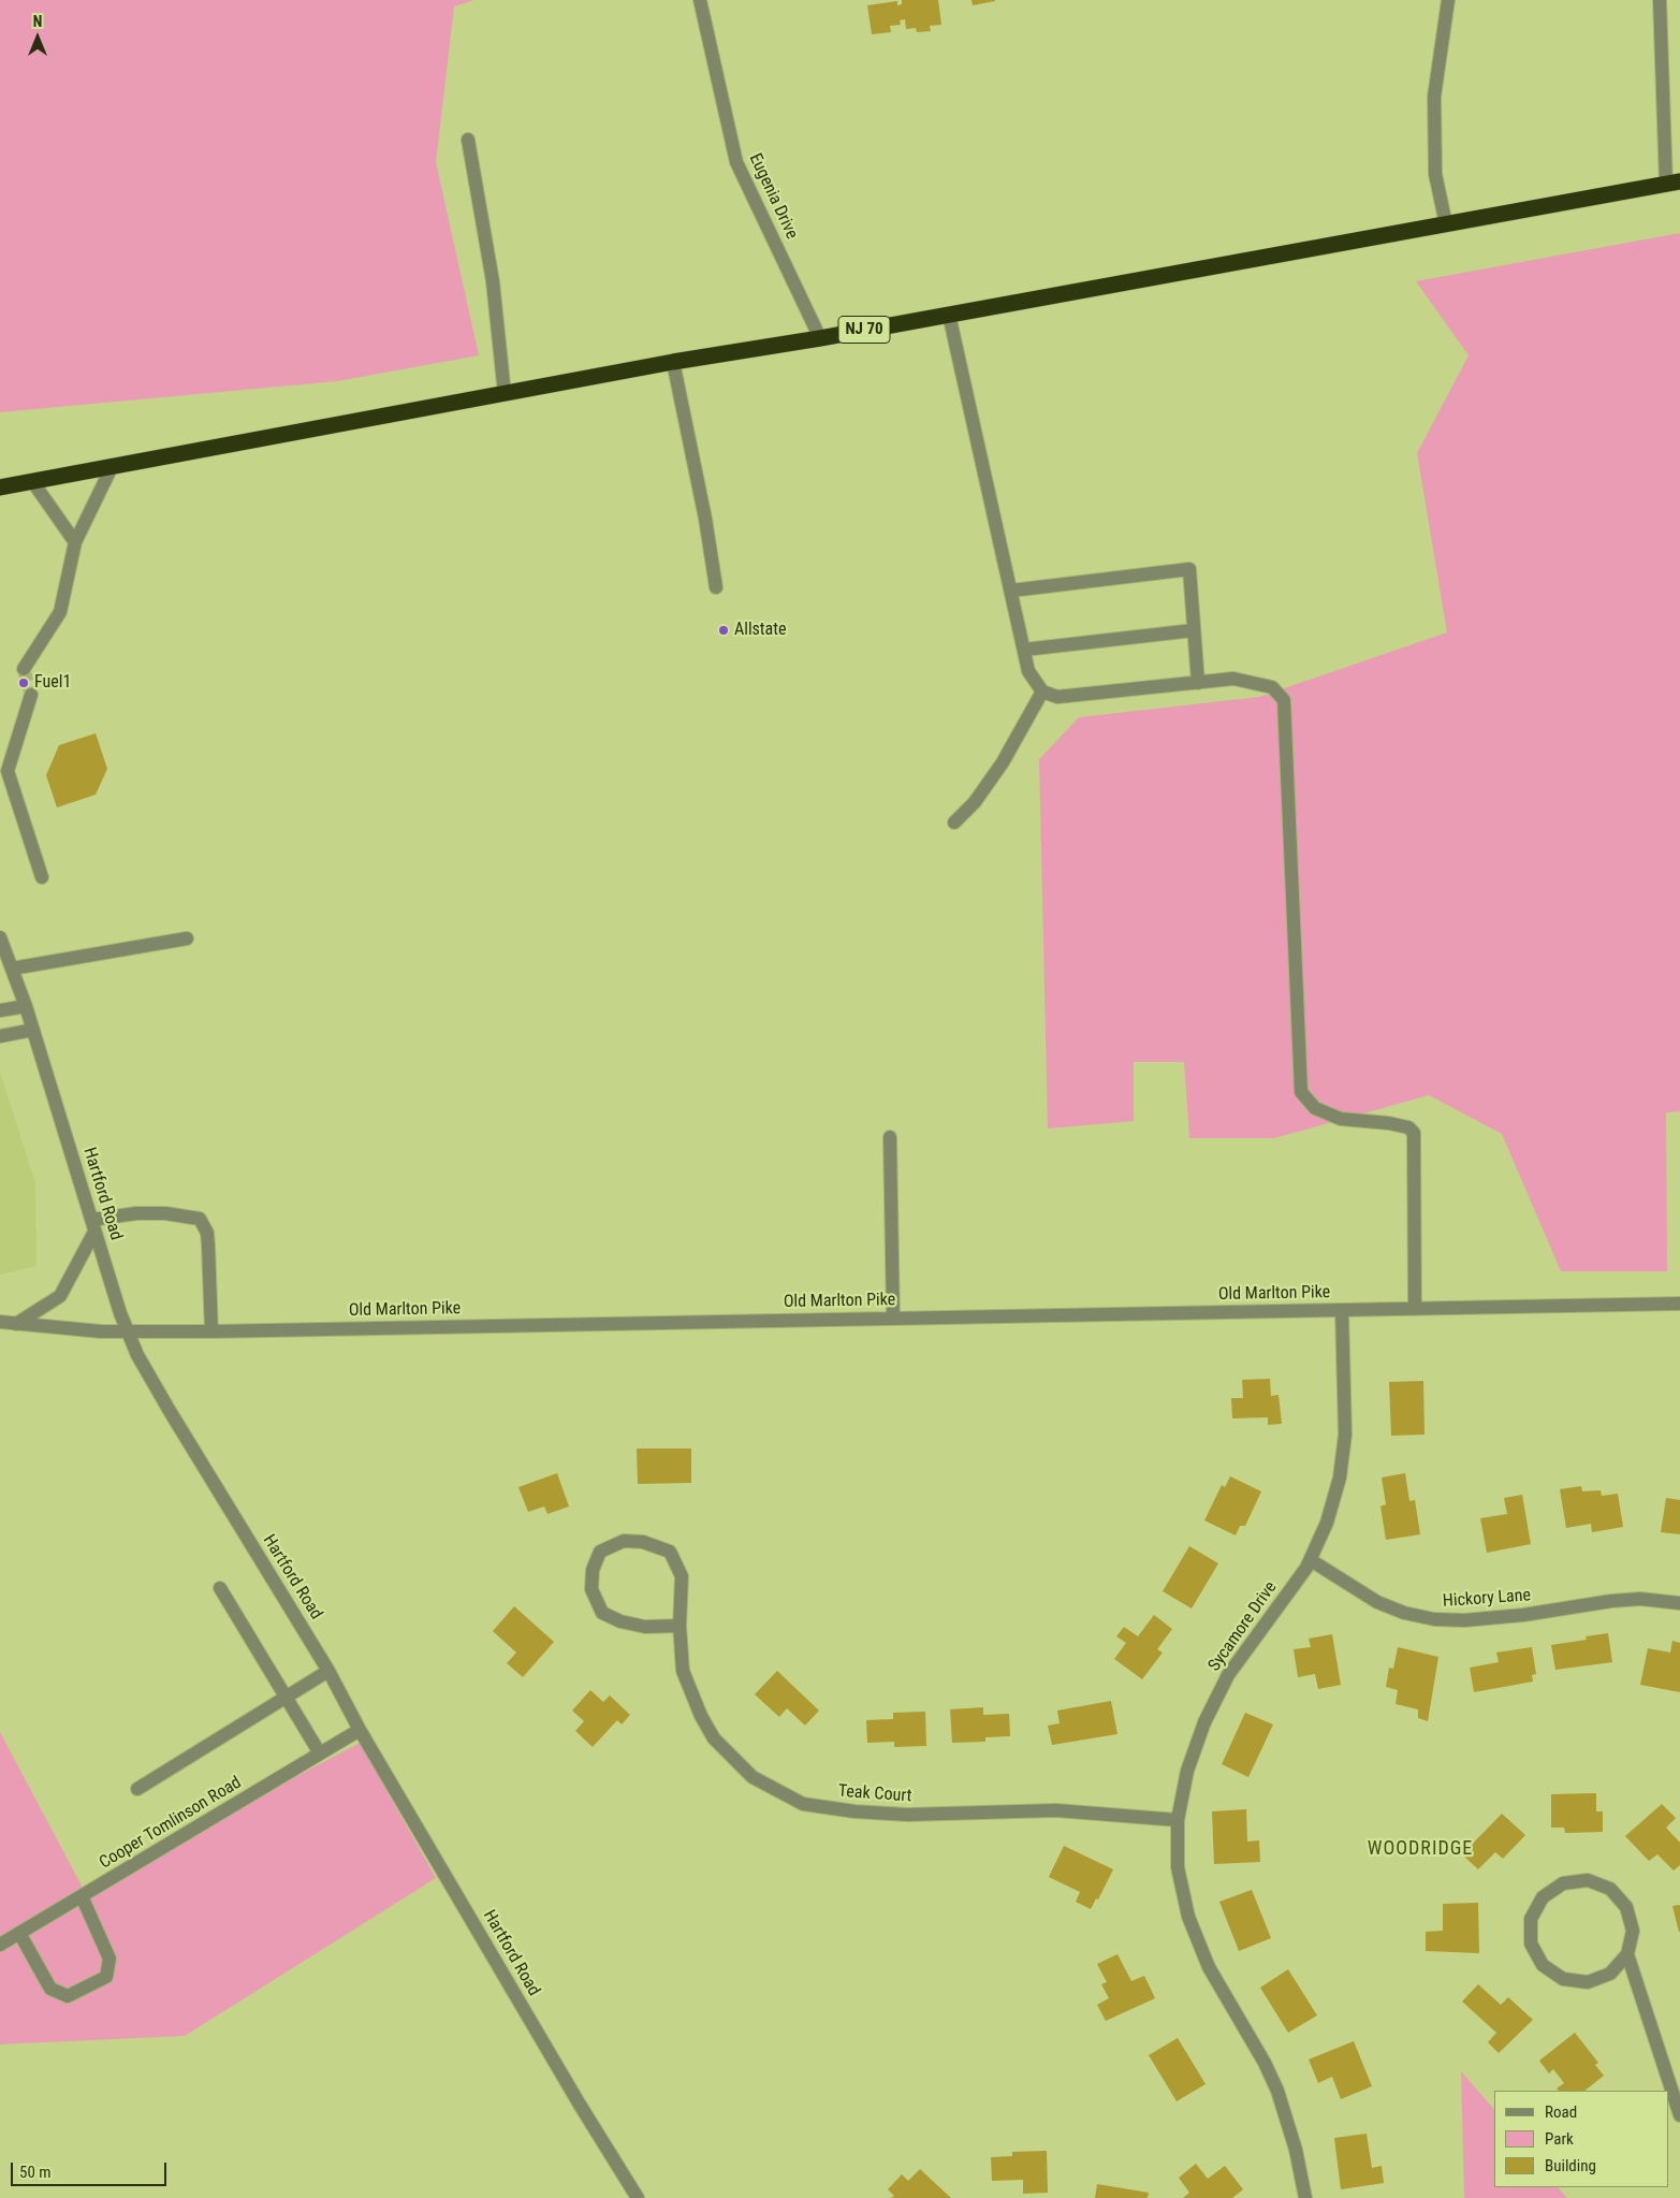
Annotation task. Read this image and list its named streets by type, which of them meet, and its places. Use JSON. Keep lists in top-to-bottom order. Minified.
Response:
{"streets":{"highway":["NJ 70"],"street":["Eugenia Drive","Hartford Road","Old Marlton Pike","Hickory Lane","Sycamore Drive","Teak Court","Cooper Tomlinson Road"]},"crossings":[["Eugenia Drive","NJ 70"],["Hartford Road","Old Marlton Pike"],["Hartford Road","Cooper Tomlinson Road"],["Old Marlton Pike","Sycamore Drive"],["Hickory Lane","Sycamore Drive"],["Sycamore Drive","Teak Court"]],"districts":["WOODRIDGE"],"places":["Allstate","Fuel1"],"legend":["Road","Park","Building"],"scale_bar":"50 m","north":"top"}
